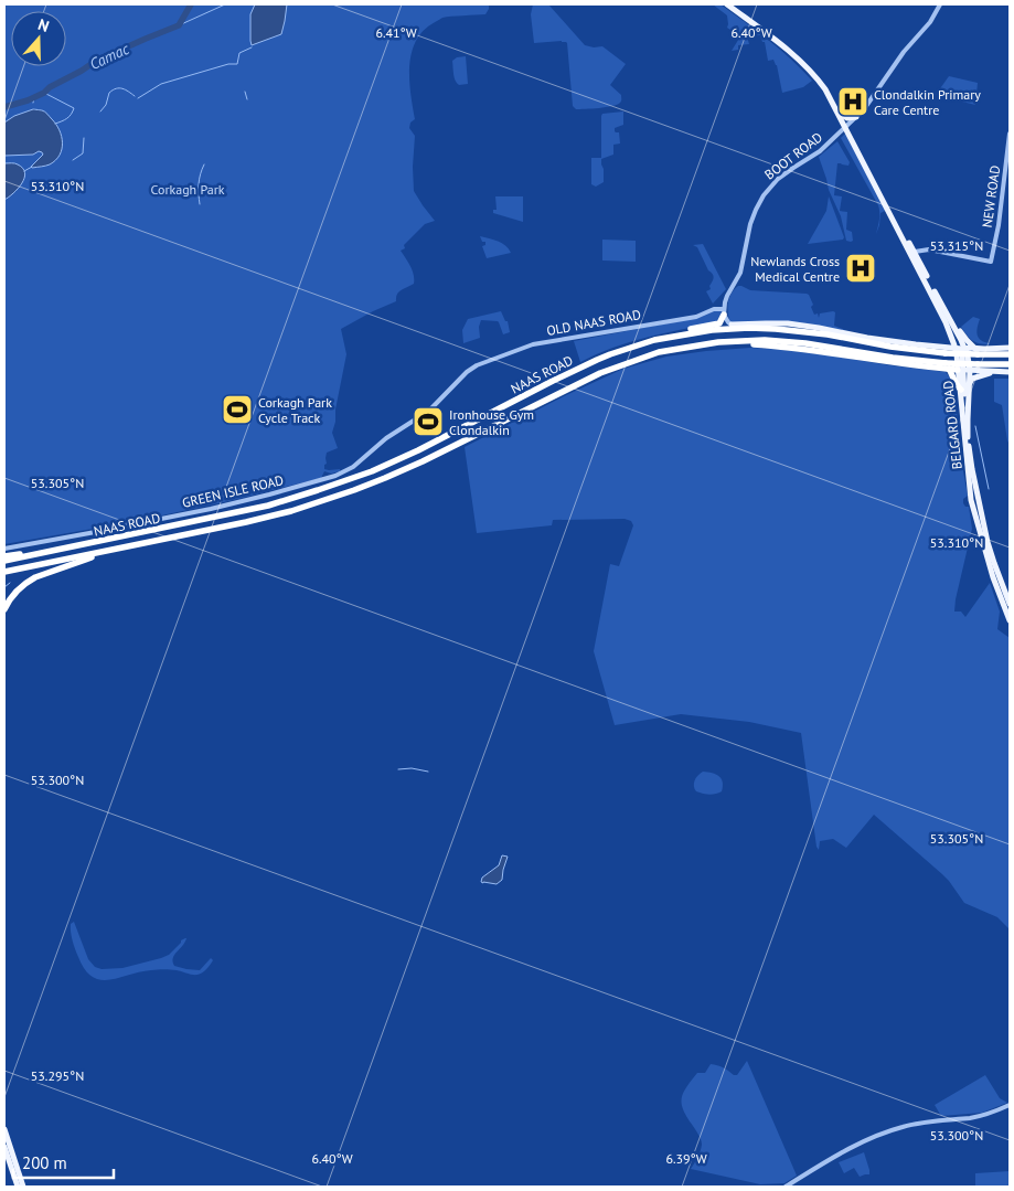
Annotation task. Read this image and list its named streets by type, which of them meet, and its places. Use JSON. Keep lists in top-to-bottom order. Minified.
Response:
{"streets":{"highway":["NAAS ROAD"],"main road":["BELGARD ROAD"],"street":["BOOT ROAD","NEW ROAD","OLD NAAS ROAD","GREEN ISLE ROAD"]},"crossings":[["BOOT ROAD","OLD NAAS ROAD"],["OLD NAAS ROAD","GREEN ISLE ROAD"],["NAAS ROAD","BELGARD ROAD"]],"water":["Camac"],"parks":["Corkagh Park"],"places":{"hospital":["Clondalkin Primary Care Centre","Newlands Cross Medical Centre"],"sports":["Corkagh Park Cycle Track","Ironhouse Gym Clondalkin"]},"scale_bar":"200 m","north":"top","coordinates":["6.41°W","6.40°W","53.310°N","53.315°N","53.305°N","53.300°N","53.295°N","6.39°W"]}
